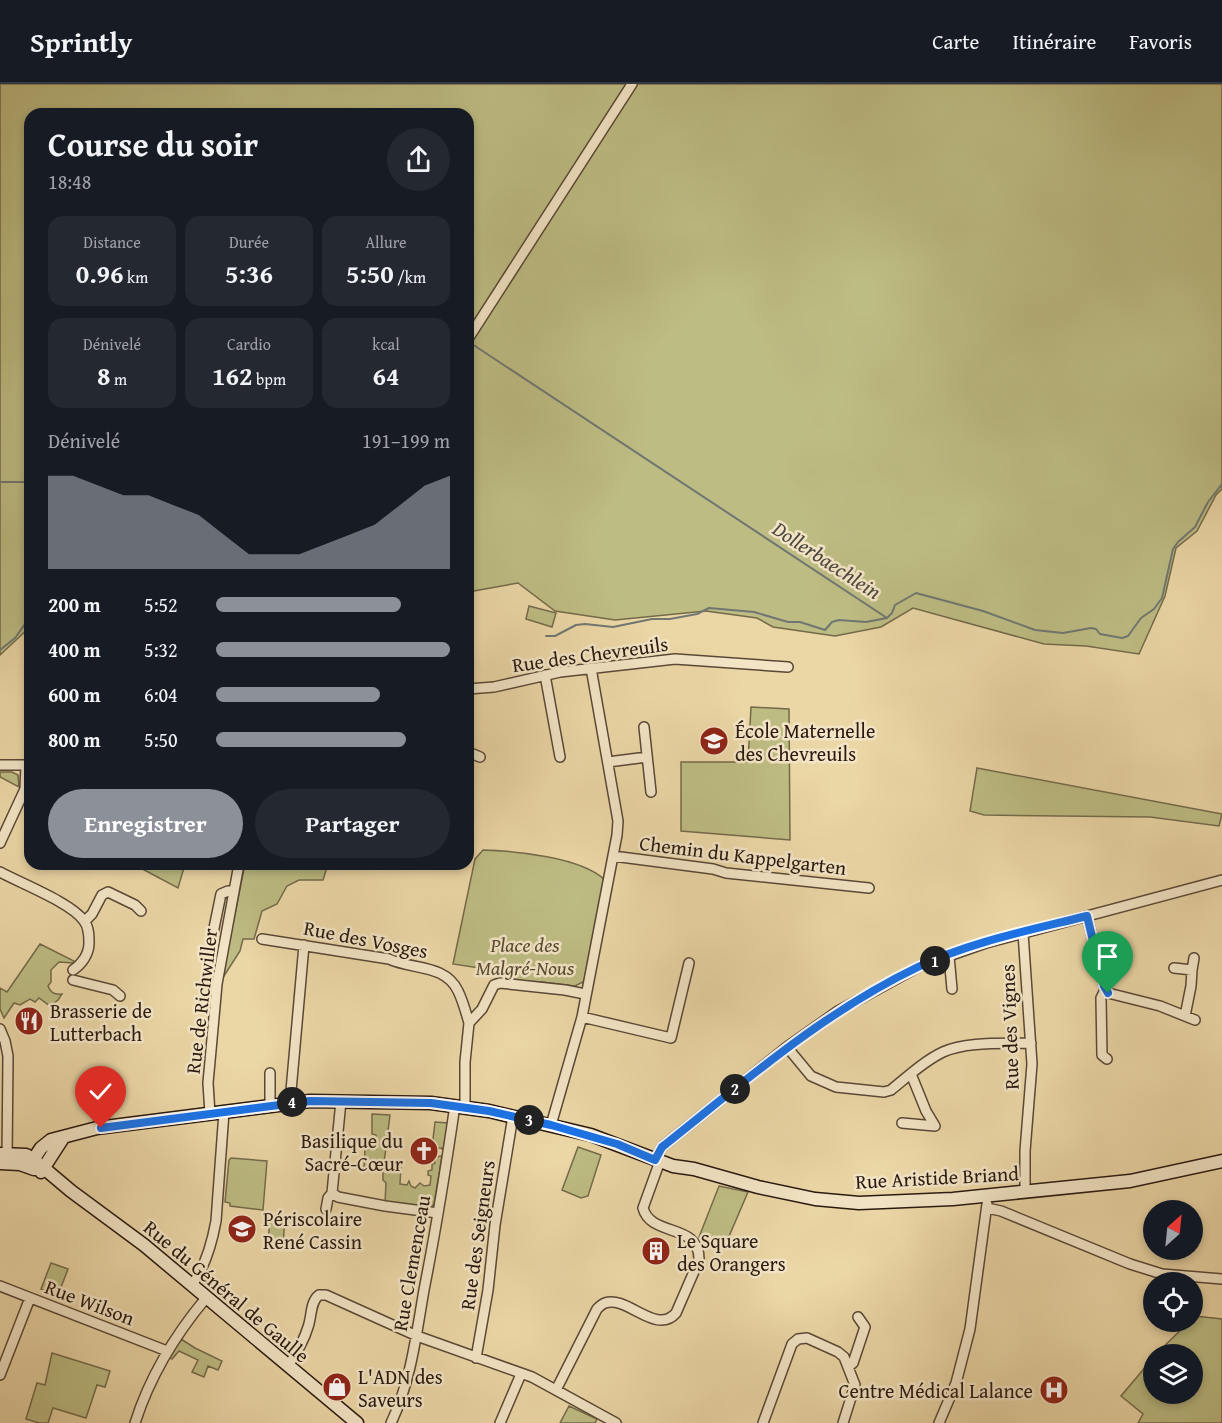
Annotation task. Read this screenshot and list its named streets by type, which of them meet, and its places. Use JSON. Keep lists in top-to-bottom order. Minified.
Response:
{"streets":{"main road":["Rue Aristide Briand","Rue du Général de Gaulle"],"street":["Rue des Chevreuils","Chemin du Kappelgarten","Rue des Vosges","Rue de Richwiller","Rue des Vignes","Rue des Seigneurs","Rue Clemenceau","Rue Wilson"]},"crossings":[["Rue des Vosges","Rue Clemenceau"],["Rue de Richwiller","Rue Aristide Briand"],["Rue des Vignes","Rue Aristide Briand"],["Rue Aristide Briand","Rue des Seigneurs"],["Rue Aristide Briand","Rue Clemenceau"],["Rue Aristide Briand","Rue du Général de Gaulle"]],"water":["Dollerbaechlein"],"parks":["Place des Malgré-Nous"],"places":{"school or university":["École Maternelle des Chevreuils","Périscolaire René Cassin"],"restaurant":["Brasserie de Lutterbach"],"church":["Basilique du Sacré-Cœur"],"building":["Le Square des Orangers"],"shop":["L'ADN des Saveurs"],"hospital":["Centre Médical Lalance"]},"north":"top right","page":{"header":"Sprintly","nav":["Carte","Itinéraire","Favoris"],"heading":["Course du soir","18:48"],"stats":[["Distance","0.96 km"],["Durée","5:36"],["Allure","5:50 /km"],["Dénivelé","8 m"],["Cardio","162 bpm"],["kcal","64"]],"chart":["Dénivelé","191–199 m"],"list":[{"name":"200 m","note":"5:52"},{"name":"400 m","note":"5:32"},{"name":"600 m","note":"6:04"},{"name":"800 m","note":"5:50"}],"buttons":["Enregistrer","Partager"],"pins":["1","2","4","3"]}}
